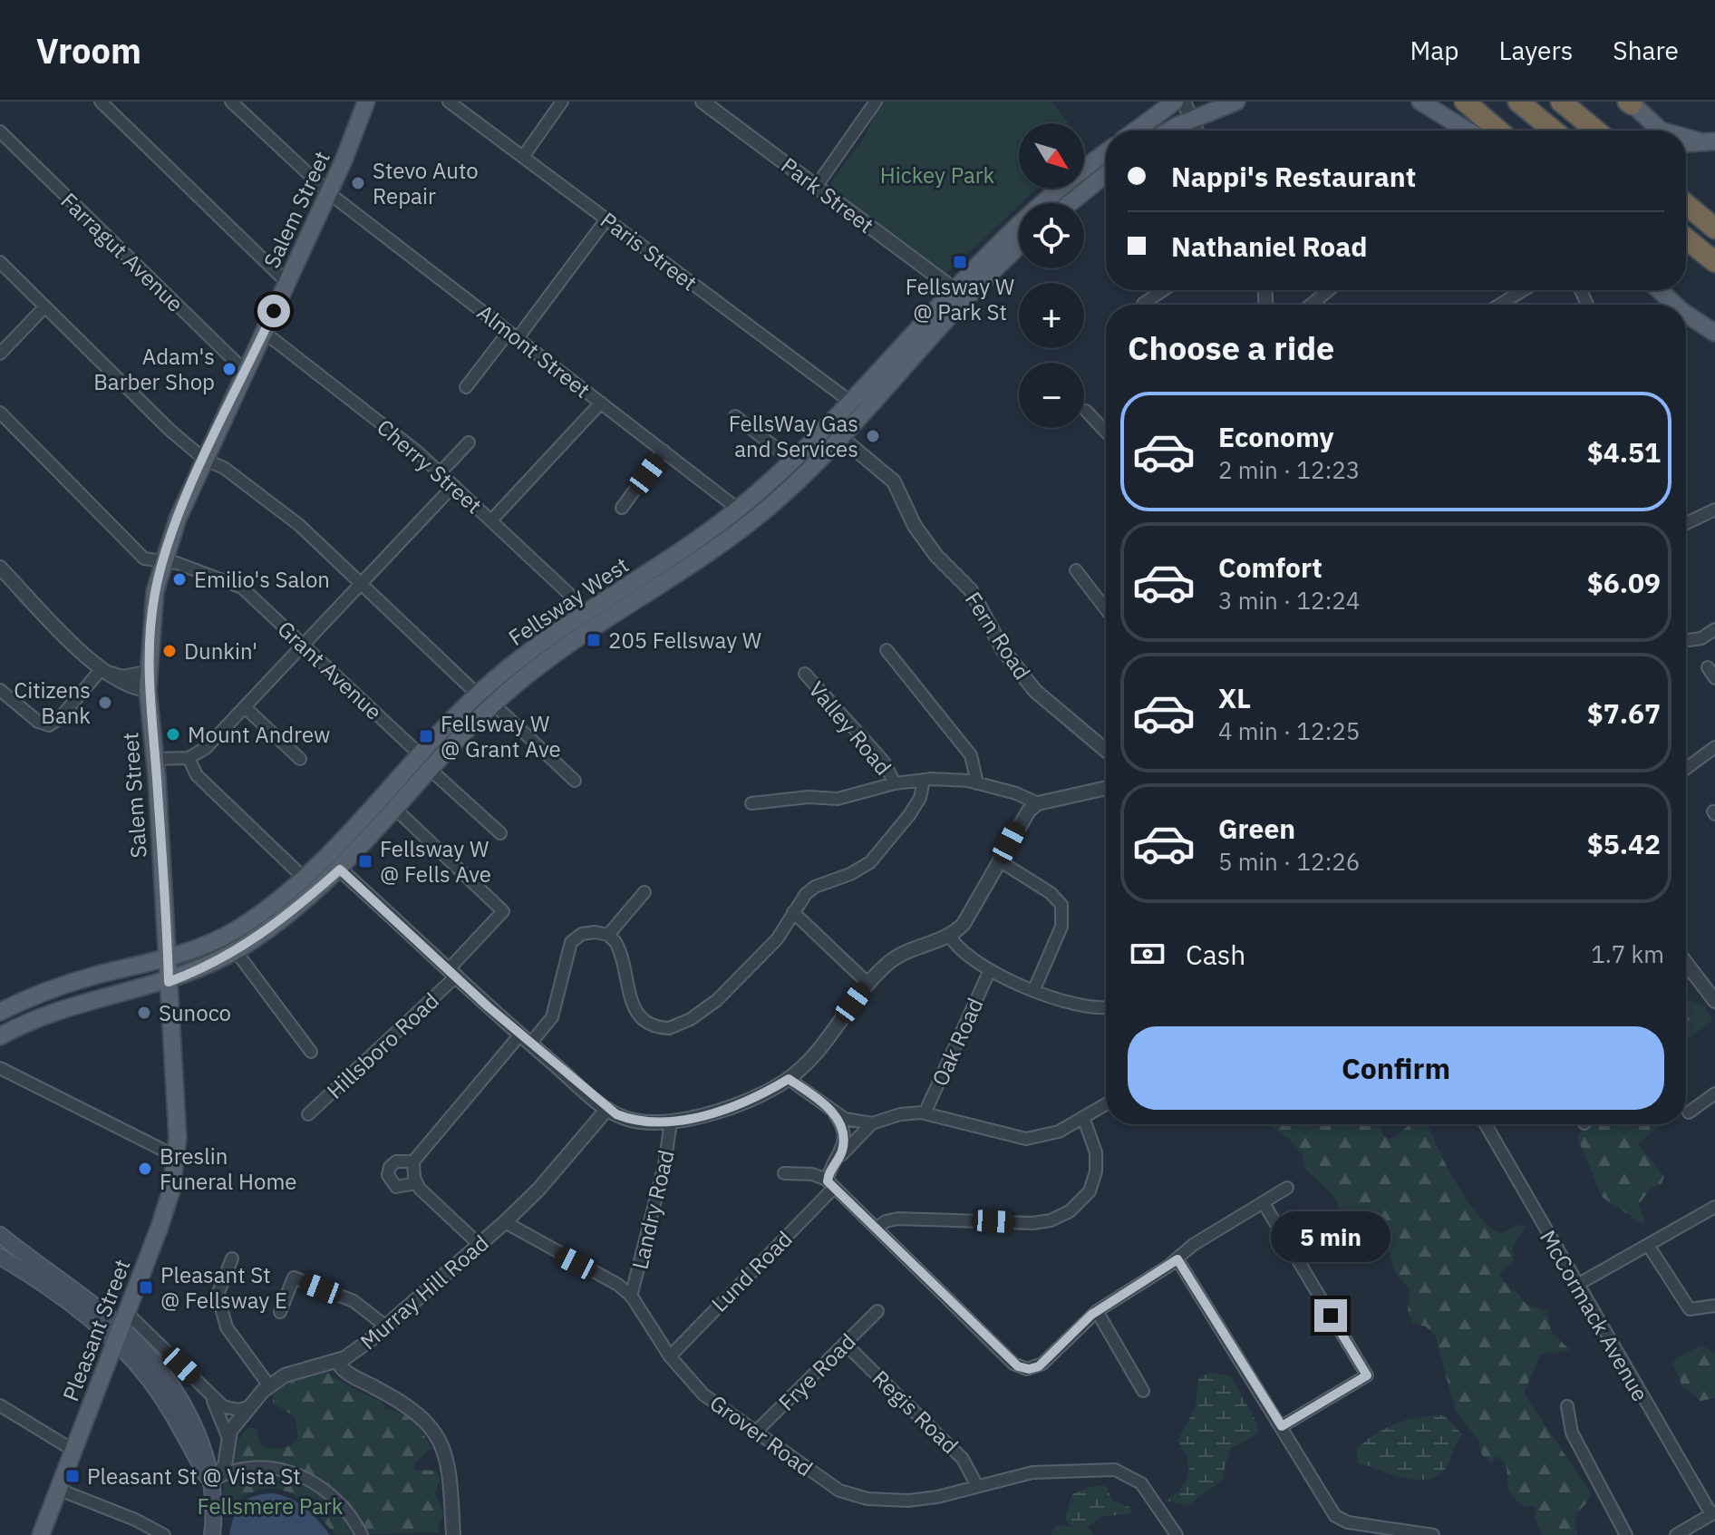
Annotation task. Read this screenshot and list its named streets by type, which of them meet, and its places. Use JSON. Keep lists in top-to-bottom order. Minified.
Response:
{"streets":{"main road":["Salem Street","Fellsway West","Pleasant Street"],"street":["Park Street","Paris Street","Farragut Avenue","Almont Street","Cherry Street","Fern Road","Grant Avenue","Valley Road","Oak Road","Hillsboro Road","Landry Road","Lund Road","Murray Hill Road","McCormack Avenue","Frye Road","Regis Road","Grover Road"]},"crossings":[["Park Street","Fellsway West"],["Salem Street","Farragut Avenue"],["Salem Street","Almont Street"],["Salem Street","Cherry Street"],["Salem Street","Fellsway West"],["Salem Street","Grant Avenue"],["Salem Street","Pleasant Street"],["Paris Street","Fellsway West"],["Almont Street","Fellsway West"],["Cherry Street","Fellsway West"],["Fellsway West","Fern Road"],["Fellsway West","Grant Avenue"],["Fellsway West","Hillsboro Road"],["Landry Road","Grover Road"],["Lund Road","Grover Road"],["Murray Hill Road","Grover Road"],["Frye Road","Regis Road"],["Frye Road","Grover Road"],["Regis Road","Grover Road"]],"parks":["Hickey Park","Fellsmere Park"],"places":{"other":["Stevo Auto Repair","Adam's Barber Shop","FellsWay Gas and Services","Emilio's Salon","Dunkin'","Citizens Bank","Mount Andrew","Sunoco","Breslin Funeral Home"],"transit":["Fellsway W @ Park St","205 Fellsway W","Fellsway W @ Grant Ave","Fellsway W @ Fells Ave","Pleasant St @ Fellsway E","Pleasant St @ Vista St"]},"north":"bottom right","page":{"header":"Vroom","nav":["Map","Layers","Share"],"map_buttons":["+","−"],"banner":["Nappi's Restaurant","Nathaniel Road"],"heading":"Choose a ride","list":[{"name":"Economy","note":"2 min · 12:23","value":"$4.51"},{"name":"Comfort","note":"3 min · 12:24","value":"$6.09"},{"name":"XL","note":"4 min · 12:25","value":"$7.67"},{"name":"Green","note":"5 min · 12:26","value":"$5.42"}],"pay":["Cash","1.7 km"],"buttons":"Confirm","bubble":"5 min"}}
